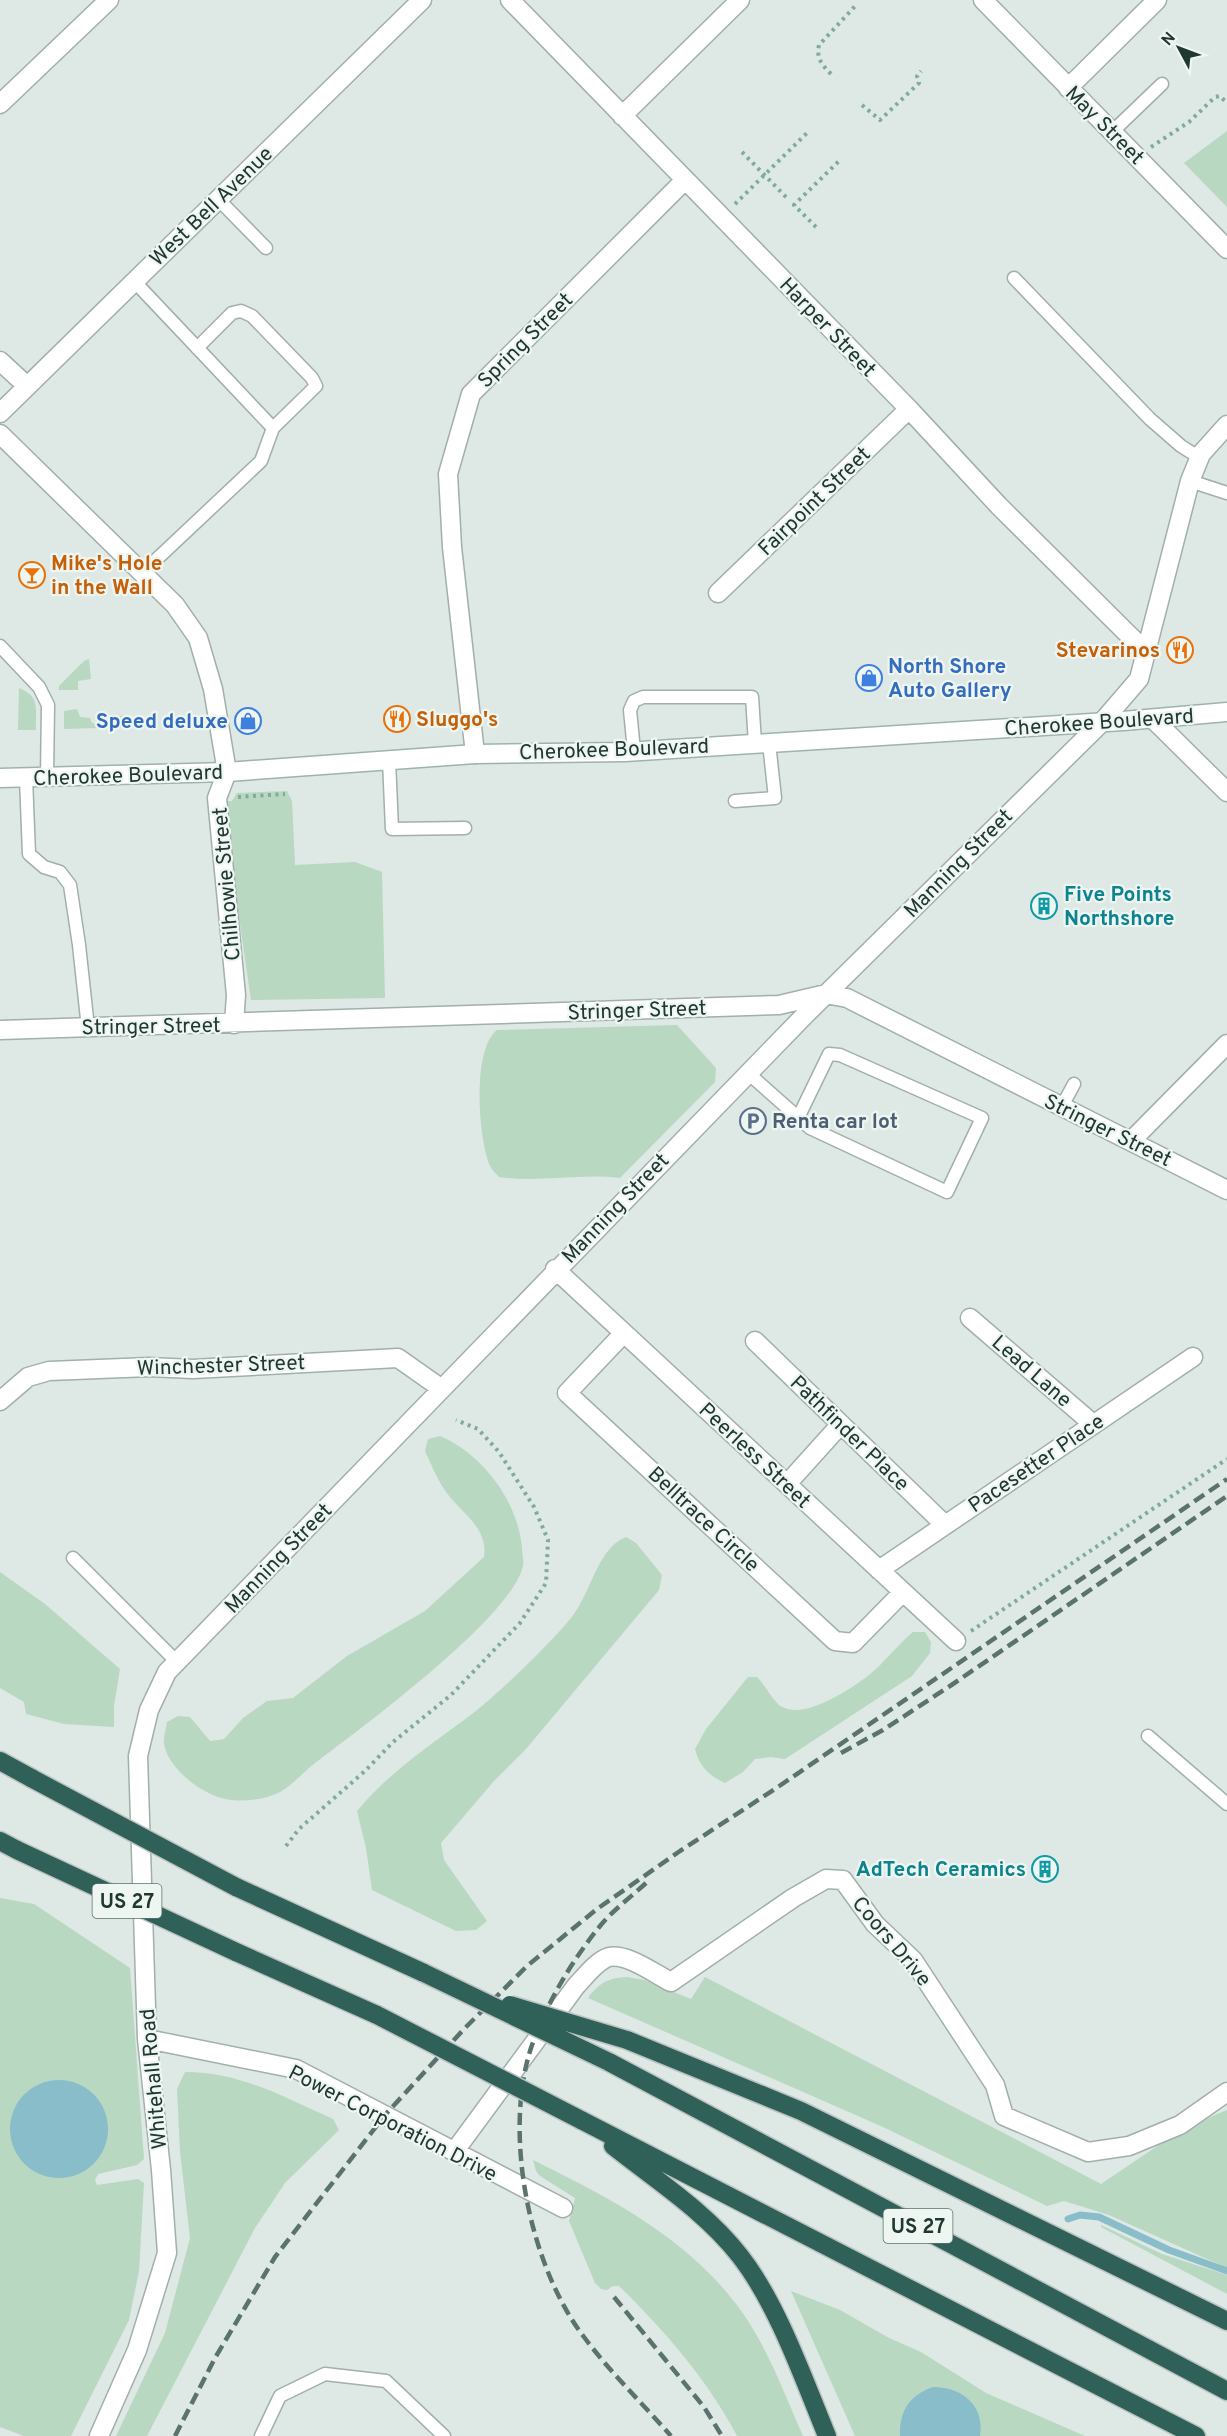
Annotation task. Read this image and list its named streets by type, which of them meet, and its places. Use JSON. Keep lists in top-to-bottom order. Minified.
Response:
{"streets":{"highway":["US 27"],"street":["May Street","West Bell Avenue","Harper Street","Spring Street","Fairpoint Street","Cherokee Boulevard","Manning Street","Chilhowie Street","Stringer Street","Winchester Street","Lead Lane","Pathfinder Place","Peerless Street","Pacesetter Place","Belltrace Circle","Coors Drive","Whitehall Road","Power Corporation Drive"]},"crossings":[["Harper Street","Spring Street"],["Harper Street","Fairpoint Street"],["Harper Street","Manning Street"],["Spring Street","Cherokee Boulevard"],["Cherokee Boulevard","Manning Street"],["Cherokee Boulevard","Chilhowie Street"],["Manning Street","Stringer Street"],["Manning Street","Winchester Street"],["Manning Street","Peerless Street"],["Manning Street","Whitehall Road"],["Chilhowie Street","Stringer Street"],["Lead Lane","Pacesetter Place"],["Pathfinder Place","Pacesetter Place"],["Peerless Street","Pacesetter Place"],["Peerless Street","Belltrace Circle"],["Coors Drive","Power Corporation Drive"],["Whitehall Road","Power Corporation Drive"]],"places":{"bar":["Mike's Hole in the Wall"],"restaurant":["Stevarinos","Sluggo's"],"shop":["North Shore Auto Gallery","Speed deluxe"],"building":["Five Points Northshore","AdTech Ceramics"],"parking":["Renta car lot"]},"north":"top left"}
